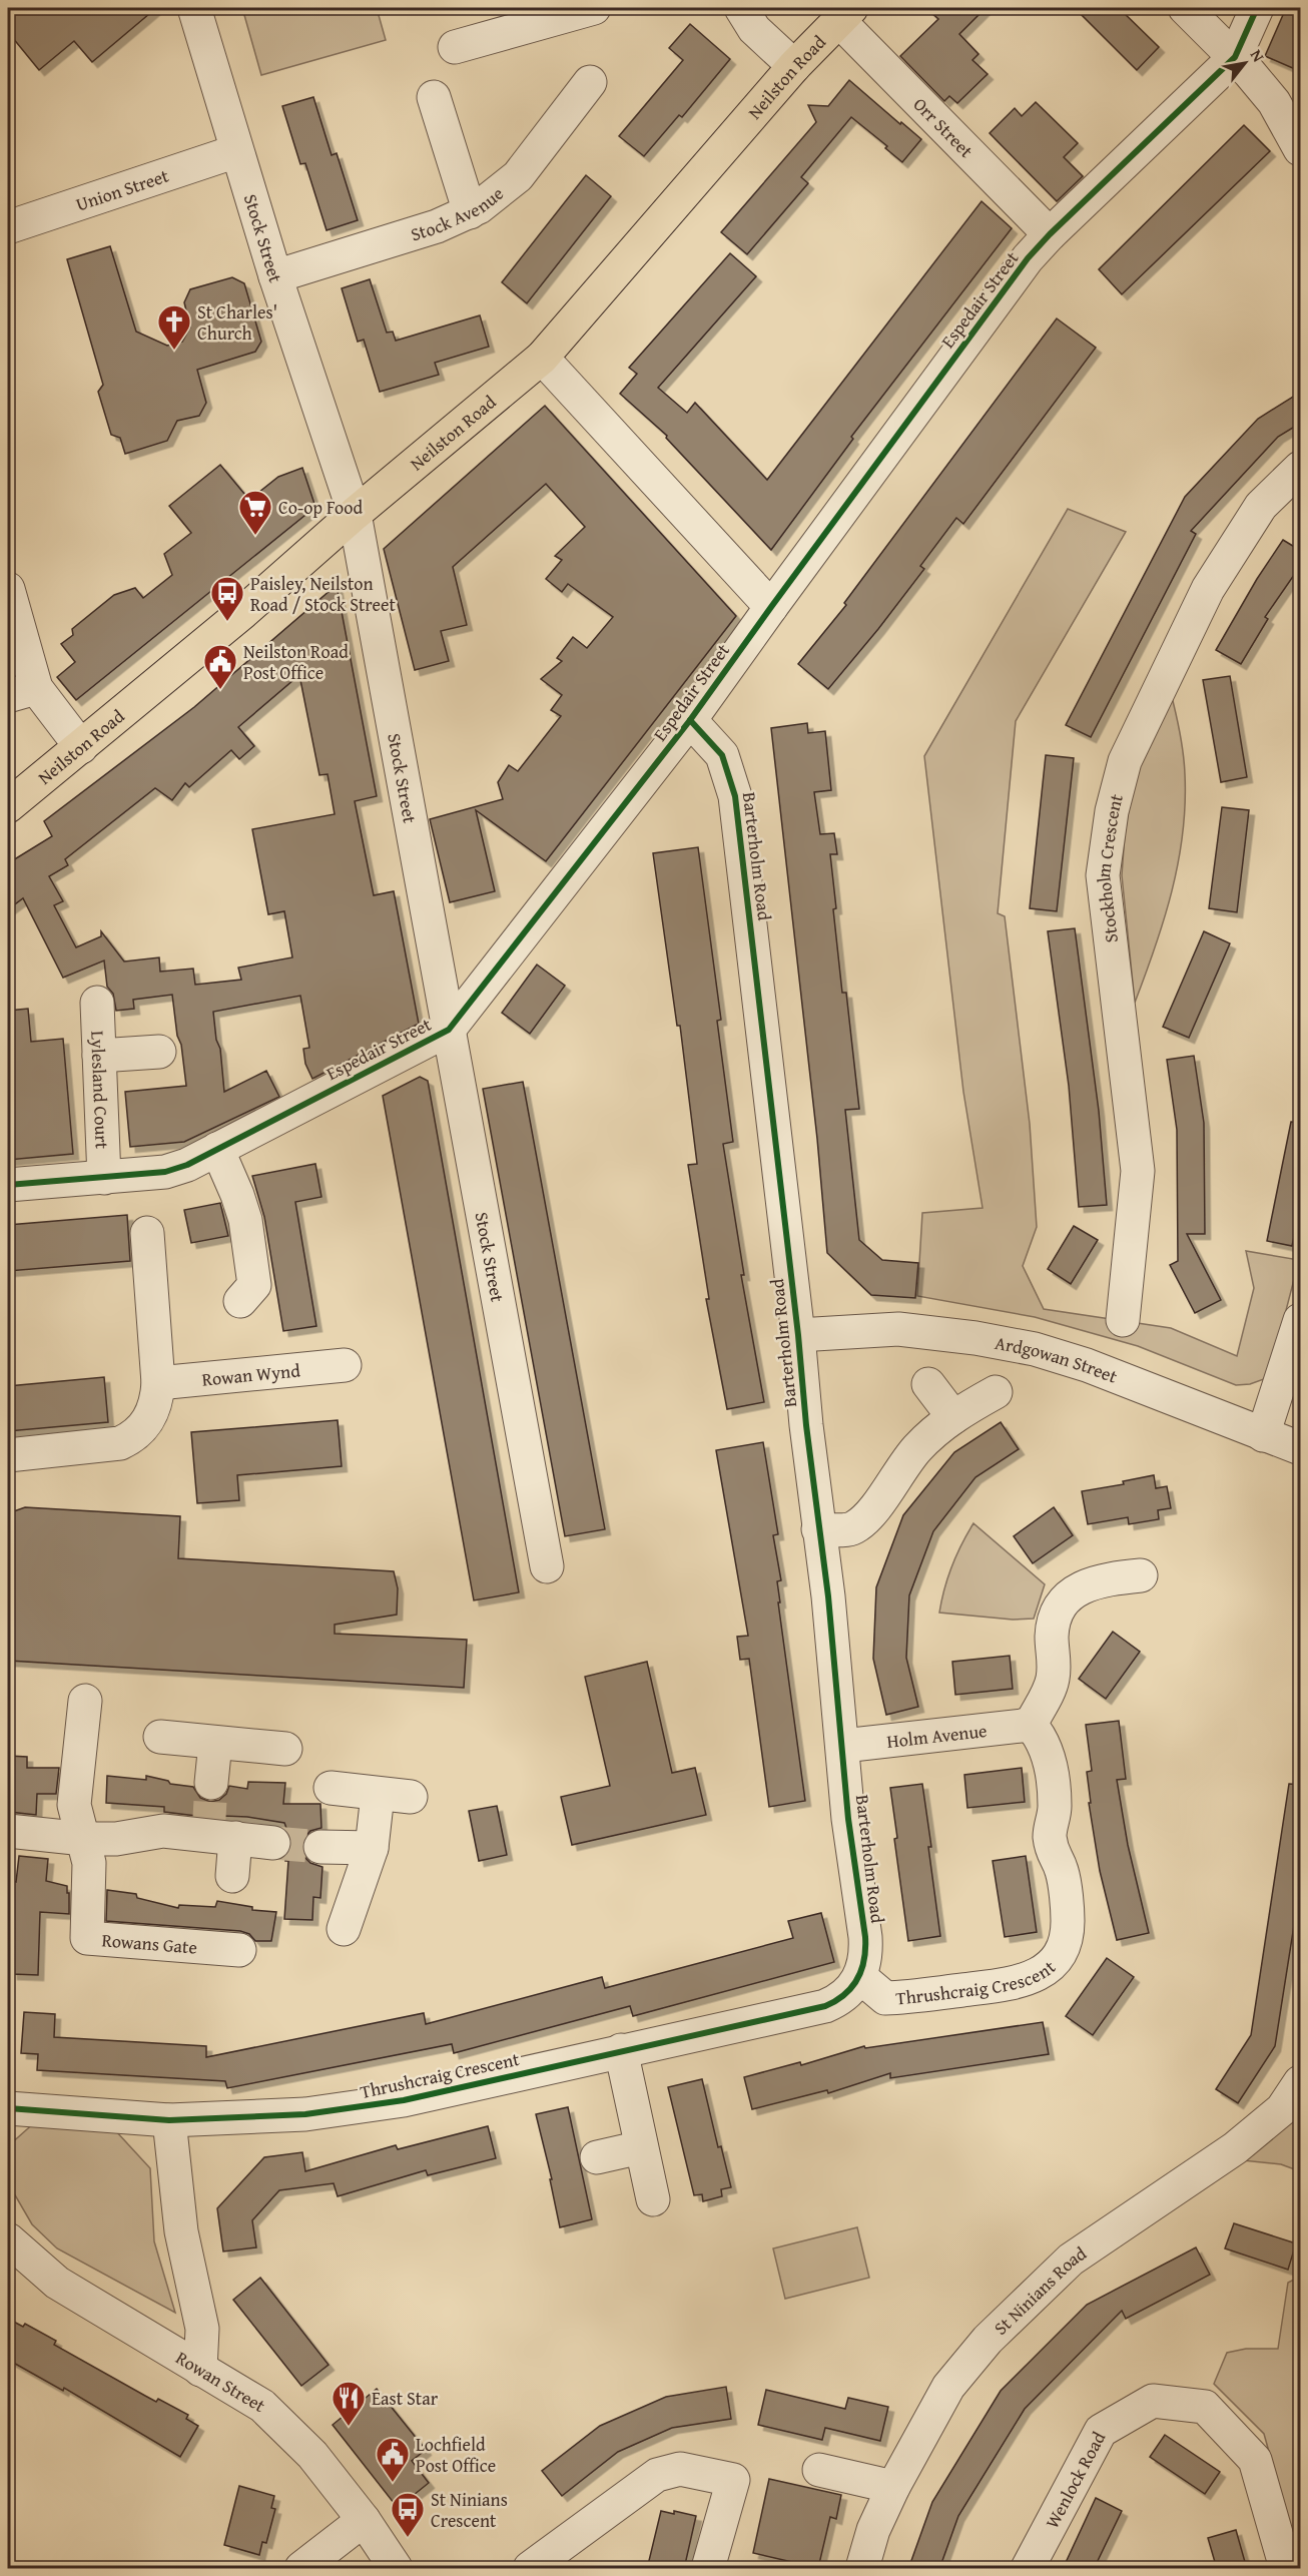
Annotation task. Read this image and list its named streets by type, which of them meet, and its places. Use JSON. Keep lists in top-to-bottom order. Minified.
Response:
{"streets":{"main road":["Neilston Road"],"street":["Orr Street","Union Street","Stock Avenue","Stock Street","Espedair Street","Barterholm Road","Stockholm Crescent","Lylesland Court","Ardgowan Street","Rowan Wynd","Holm Avenue","Rowans Gate","Thrushcraig Crescent","St Ninians Road","Rowan Street","Wenlock Road"]},"crossings":[["Neilston Road","Orr Street"],["Neilston Road","Stock Street"],["Orr Street","Espedair Street"],["Union Street","Stock Street"],["Stock Avenue","Stock Street"],["Stock Street","Espedair Street"],["Espedair Street","Barterholm Road"],["Espedair Street","Lylesland Court"],["Barterholm Road","Ardgowan Street"],["Barterholm Road","Holm Avenue"],["Barterholm Road","Thrushcraig Crescent"],["Holm Avenue","Thrushcraig Crescent"]],"places":{"church":["St Charles' Church"],"supermarket":["Co-op Food"],"bus stop":["Paisley, Neilston Road / Stock Street","St Ninians Crescent"],"public building":["Neilston Road Post Office","Lochfield Post Office"],"restaurant":["East Star"]},"north":"top right"}
